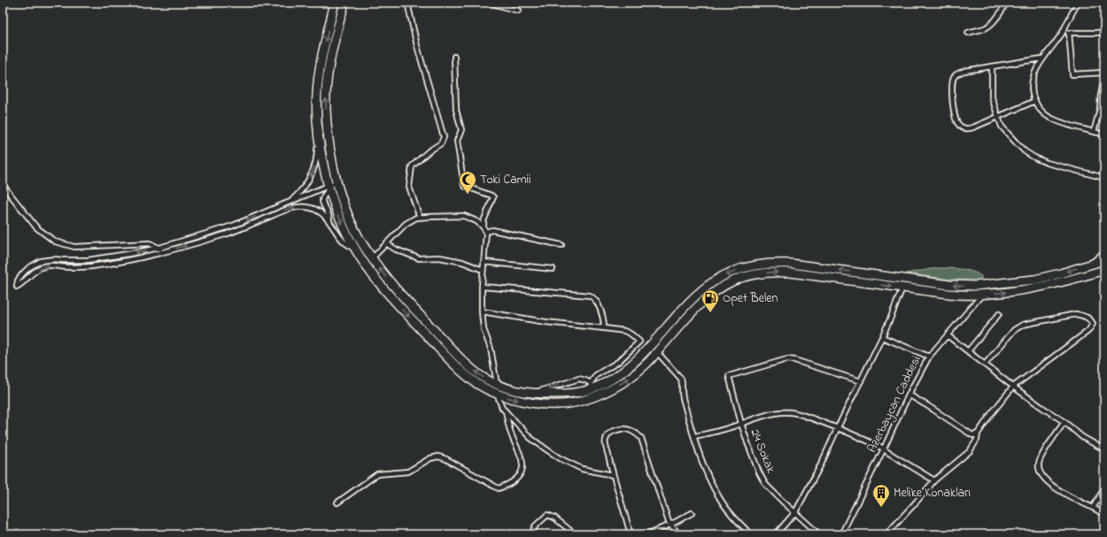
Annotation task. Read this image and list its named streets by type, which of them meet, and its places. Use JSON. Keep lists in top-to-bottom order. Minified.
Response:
{"streets":{"street":["Azerbaycan Caddesi","24 Sokak"]},"places":{"mosque":["Toki Camii"],"fuel station":["Opet Belen"],"building":["Melike Konakları"]}}
